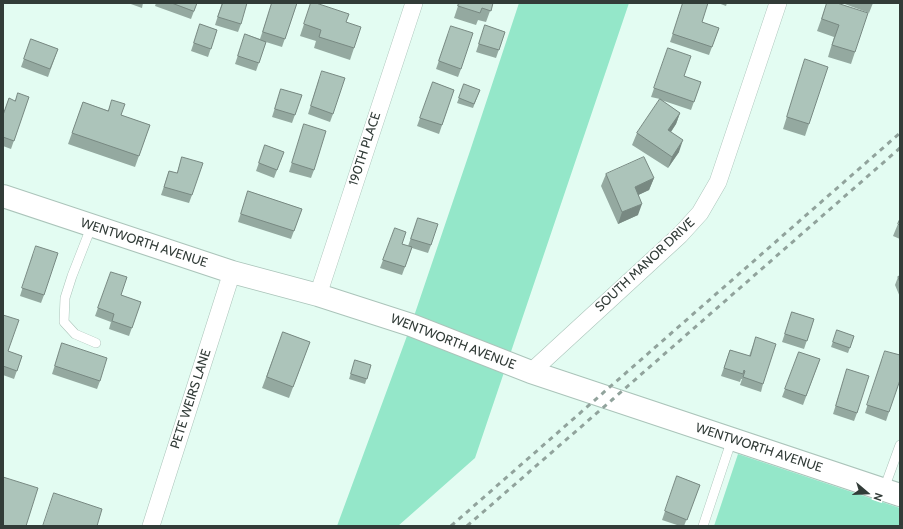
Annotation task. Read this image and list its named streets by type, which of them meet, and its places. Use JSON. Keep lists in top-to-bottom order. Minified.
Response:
{"streets":{"street":["190TH PLACE","WENTWORTH AVENUE","SOUTH MANOR DRIVE","PETE WEIRS LANE"]},"crossings":[["190TH PLACE","WENTWORTH AVENUE"],["WENTWORTH AVENUE","SOUTH MANOR DRIVE"],["WENTWORTH AVENUE","PETE WEIRS LANE"]],"north":"right"}
